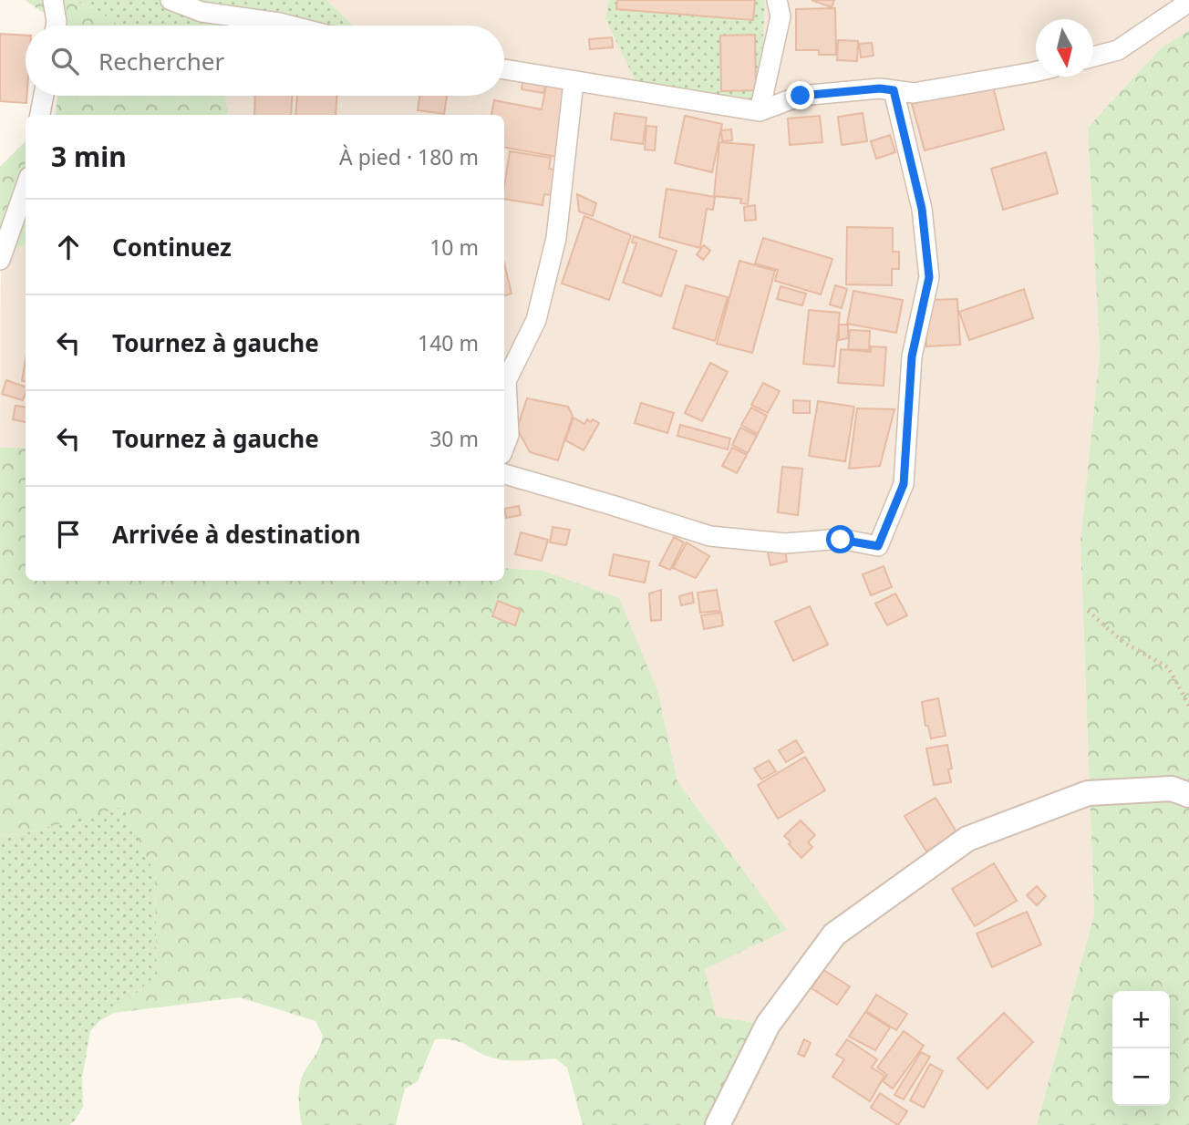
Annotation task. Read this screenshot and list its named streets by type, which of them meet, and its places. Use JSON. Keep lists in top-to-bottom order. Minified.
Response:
{"north":"bottom","page":{"search":"Rechercher","heading":["3 min","À pied · 180 m"],"list":[["Continuez","10 m"],["Tournez à gauche","140 m"],["Tournez à gauche","30 m"],"Arrivée à destination"],"map_buttons":["+","−"]}}
